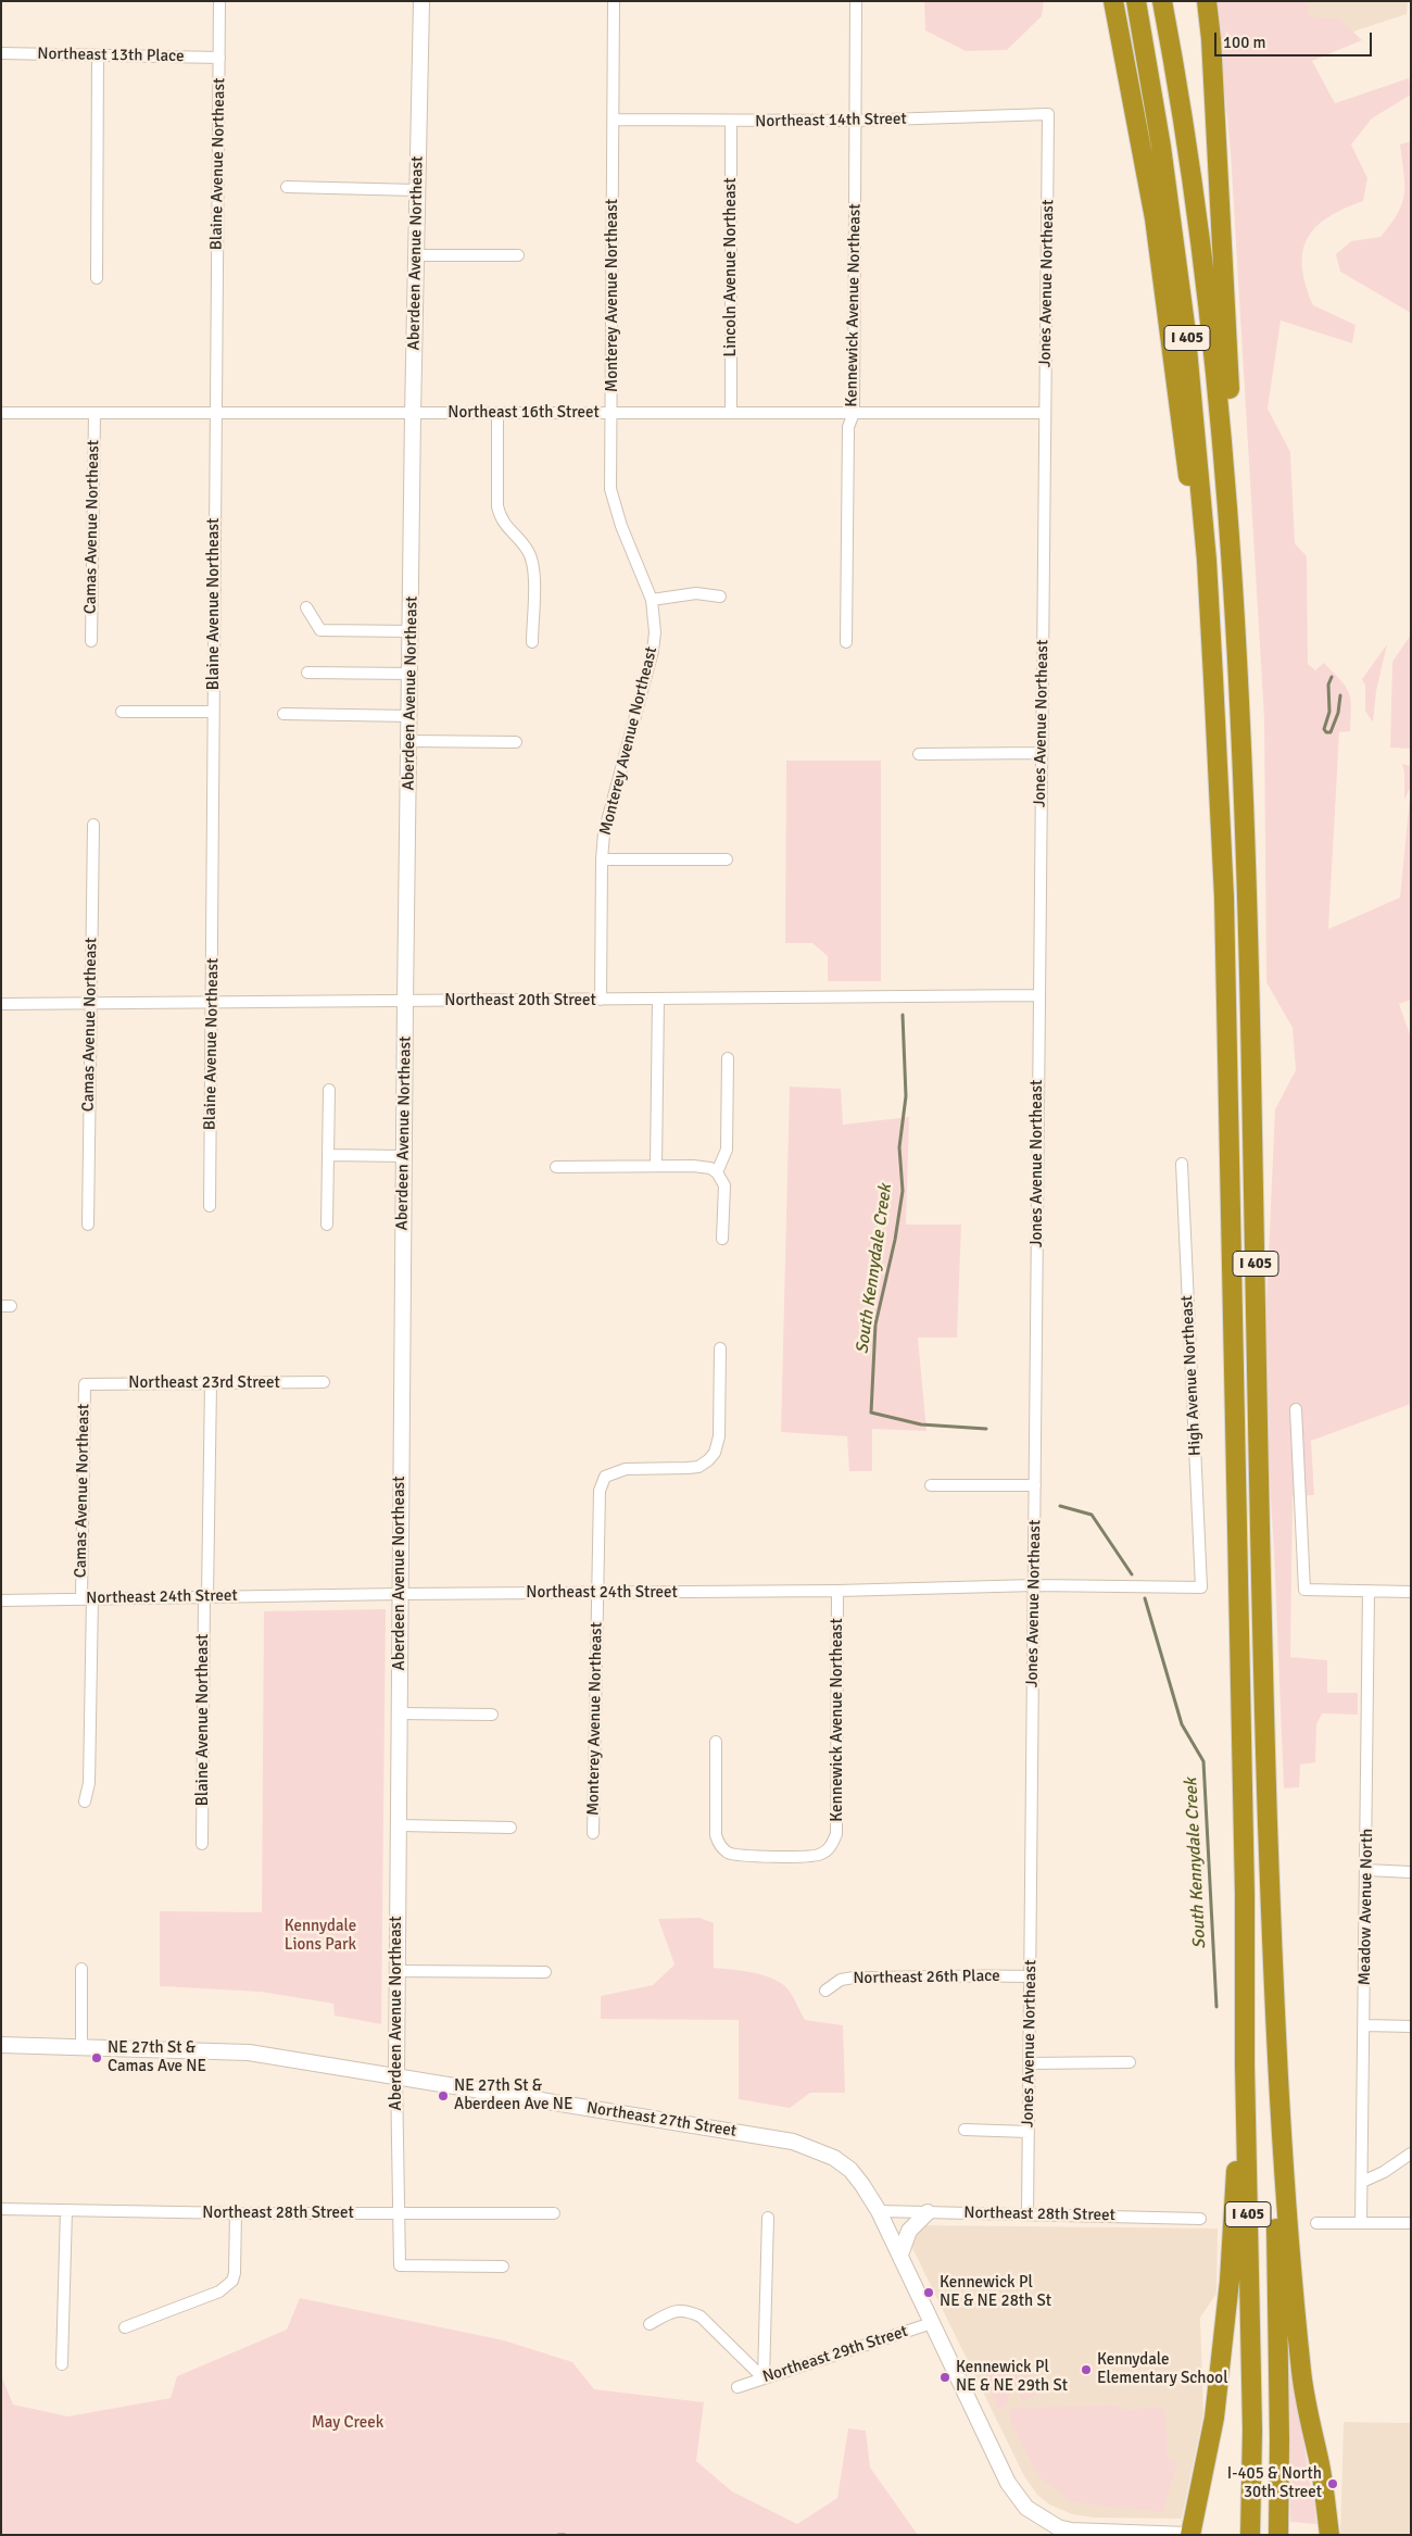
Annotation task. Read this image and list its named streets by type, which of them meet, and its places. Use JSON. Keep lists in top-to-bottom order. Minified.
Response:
{"streets":{"highway":["I 405"],"street":["Northeast 13th Place","Northeast 14th Street","Blaine Avenue Northeast","Aberdeen Avenue Northeast","Lincoln Avenue Northeast","Jones Avenue Northeast","Monterey Avenue Northeast","Kennewick Avenue Northeast","Northeast 16th Street","Camas Avenue Northeast","Northeast 20th Street","High Avenue Northeast","Northeast 23rd Street","Northeast 24th Street","Meadow Avenue North","Northeast 26th Place","Northeast 27th Street","Northeast 28th Street","Northeast 29th Street"]},"crossings":[["Northeast 13th Place","Blaine Avenue Northeast"],["Northeast 14th Street","Lincoln Avenue Northeast"],["Northeast 14th Street","Jones Avenue Northeast"],["Northeast 14th Street","Monterey Avenue Northeast"],["Northeast 14th Street","Kennewick Avenue Northeast"],["Blaine Avenue Northeast","Northeast 16th Street"],["Blaine Avenue Northeast","Northeast 20th Street"],["Blaine Avenue Northeast","Northeast 23rd Street"],["Blaine Avenue Northeast","Northeast 24th Street"],["Aberdeen Avenue Northeast","Northeast 16th Street"],["Aberdeen Avenue Northeast","Northeast 20th Street"],["Aberdeen Avenue Northeast","Northeast 24th Street"],["Aberdeen Avenue Northeast","Northeast 27th Street"],["Aberdeen Avenue Northeast","Northeast 28th Street"],["Lincoln Avenue Northeast","Northeast 16th Street"],["Jones Avenue Northeast","Northeast 16th Street"],["Jones Avenue Northeast","Northeast 20th Street"],["Jones Avenue Northeast","Northeast 24th Street"],["Jones Avenue Northeast","Northeast 26th Place"],["Jones Avenue Northeast","Northeast 28th Street"],["Monterey Avenue Northeast","Northeast 16th Street"],["Monterey Avenue Northeast","Northeast 20th Street"],["Monterey Avenue Northeast","Northeast 24th Street"],["Kennewick Avenue Northeast","Northeast 16th Street"],["Kennewick Avenue Northeast","Northeast 24th Street"],["Northeast 16th Street","Camas Avenue Northeast"],["Camas Avenue Northeast","Northeast 20th Street"],["Camas Avenue Northeast","Northeast 23rd Street"],["Camas Avenue Northeast","Northeast 24th Street"],["High Avenue Northeast","Northeast 24th Street"],["Northeast 27th Street","Northeast 28th Street"],["Northeast 27th Street","Northeast 29th Street"]],"water":["South Kennydale Creek"],"parks":["Kennydale Lions Park","May Creek"],"places":["NE 27th St & Camas Ave NE","NE 27th St & Aberdeen Ave NE","Kennewick Pl NE & NE 28th St","Kennydale Elementary School","Kennewick Pl NE & NE 29th St","I-405 & North 30th Street"],"scale_bar":"100 m"}
